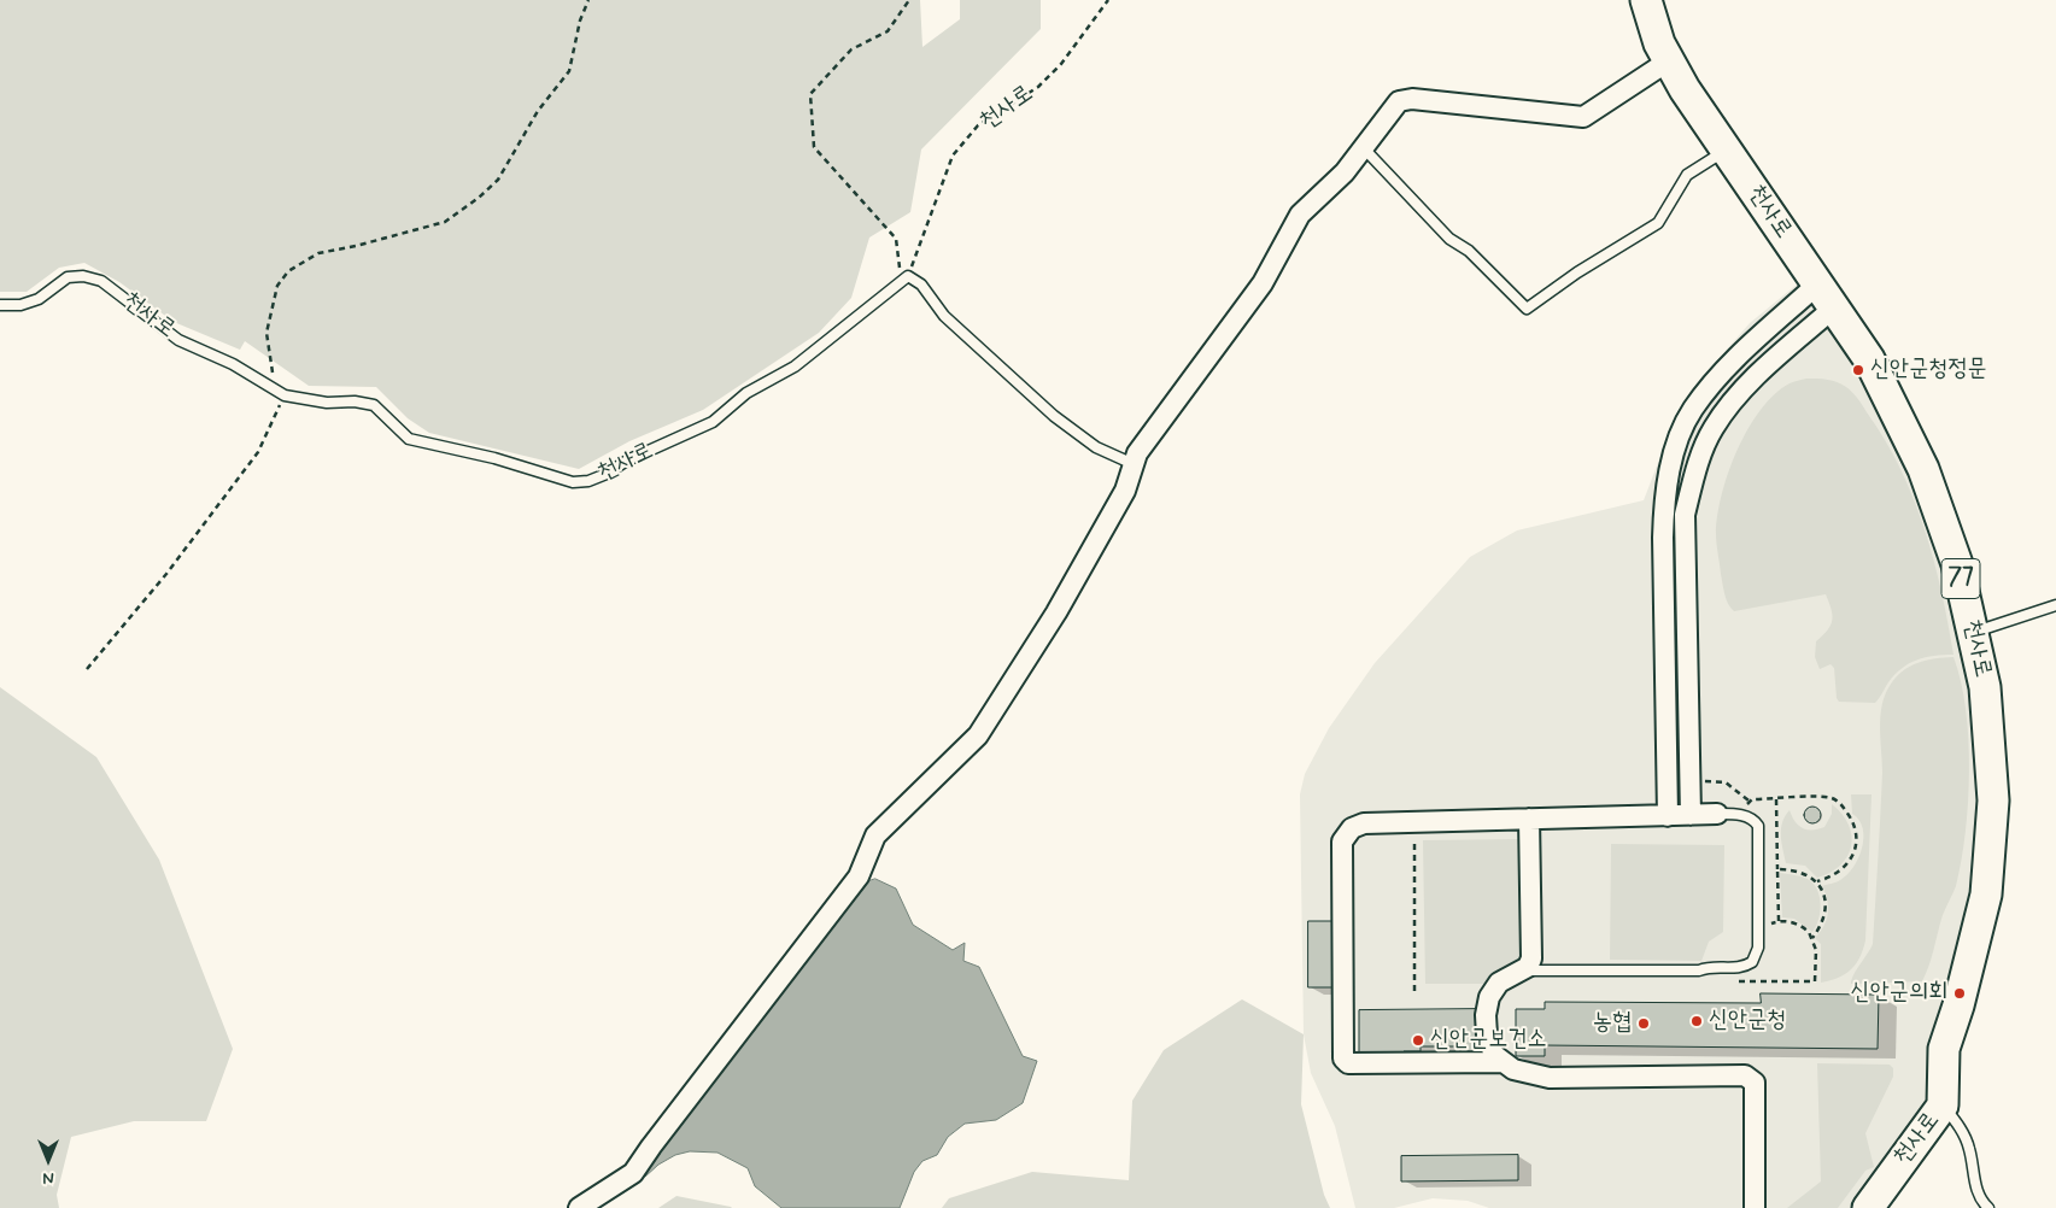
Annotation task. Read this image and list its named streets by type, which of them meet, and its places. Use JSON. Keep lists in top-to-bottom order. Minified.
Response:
{"streets":{"main road":["천사로","77"]},"places":["신안군청정문","신안군의회","신안군청","농협","신안군보건소"],"north":"bottom"}
